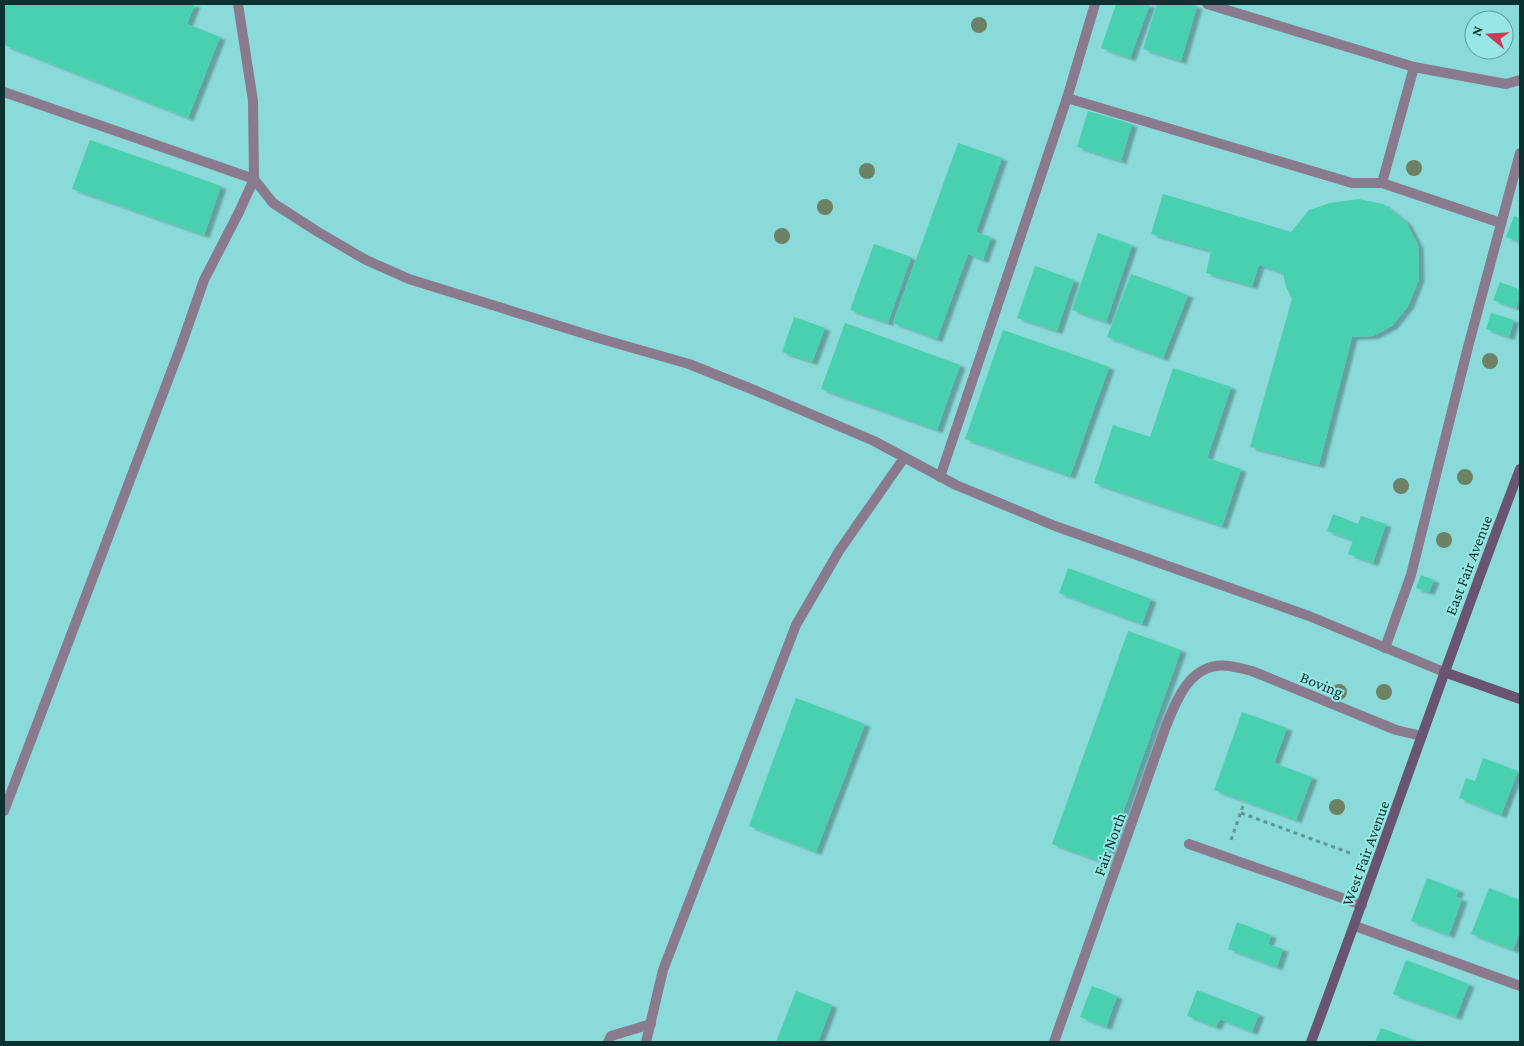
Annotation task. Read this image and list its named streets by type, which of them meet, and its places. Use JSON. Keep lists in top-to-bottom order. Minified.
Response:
{"streets":{"main road":["East Fair Avenue","West Fair Avenue"],"lane":["Boving","Fair North"]},"crossings":[["East Fair Avenue","West Fair Avenue"],["Boving","Fair North"],["Boving","West Fair Avenue"]],"north":"left"}
